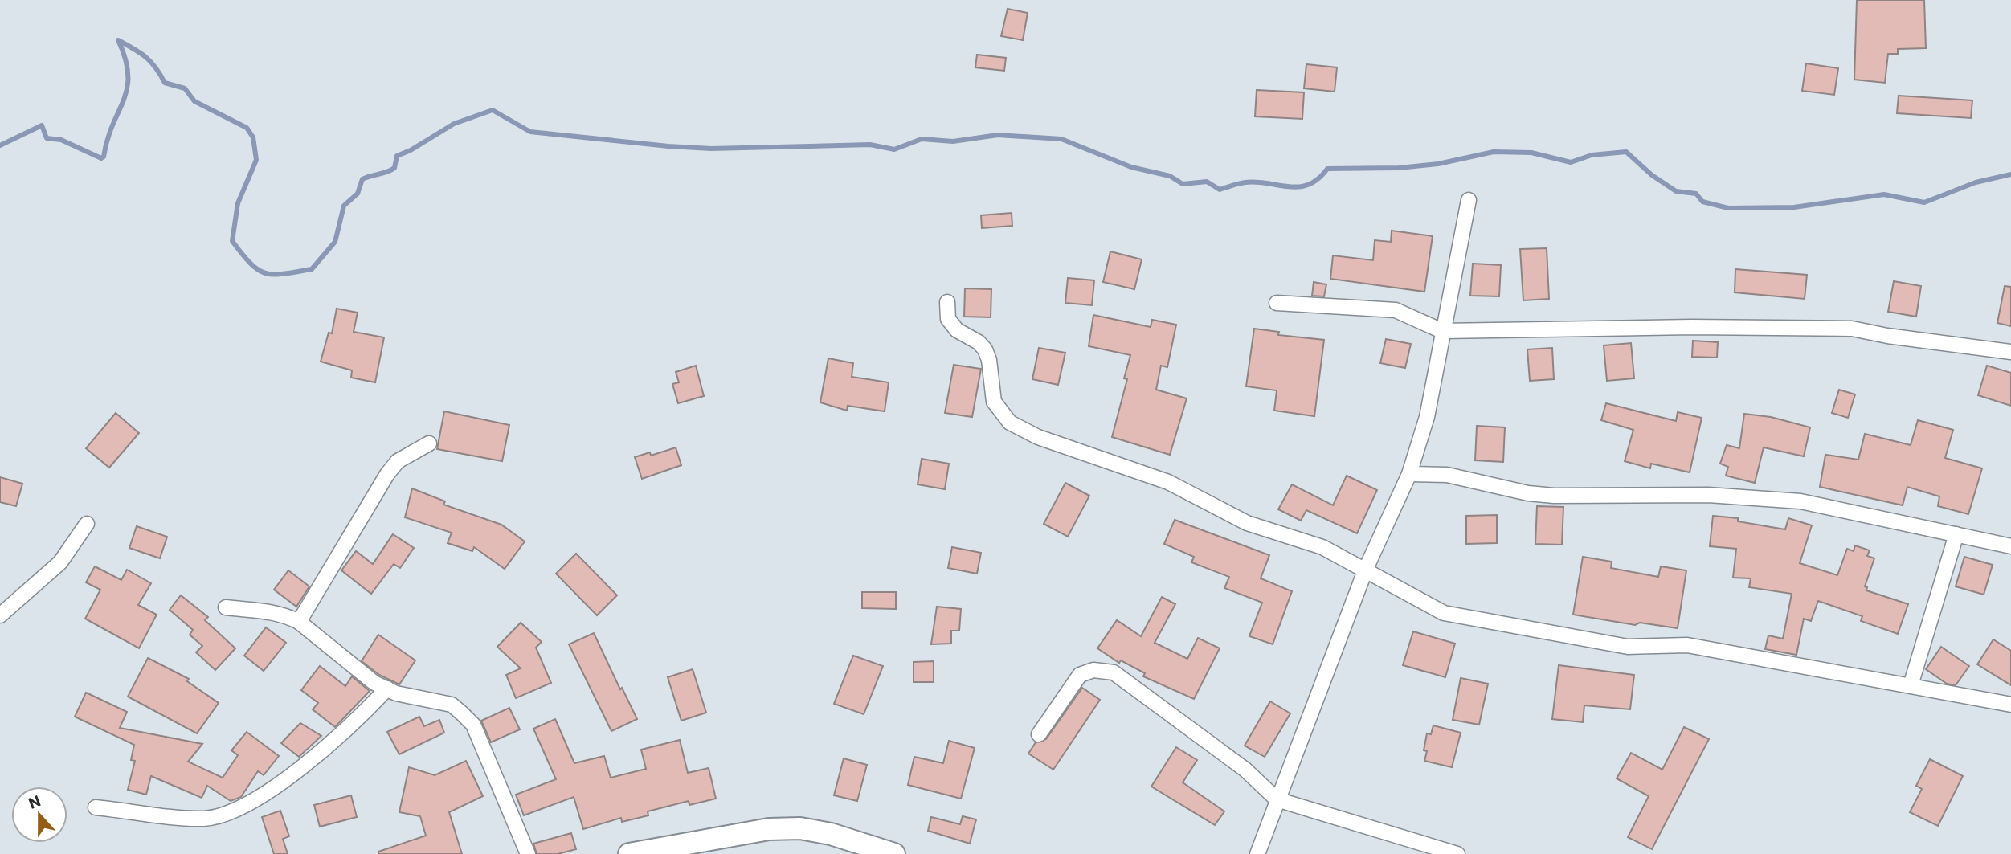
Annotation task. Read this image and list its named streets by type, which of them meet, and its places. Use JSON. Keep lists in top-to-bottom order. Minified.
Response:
{"north":"top"}
